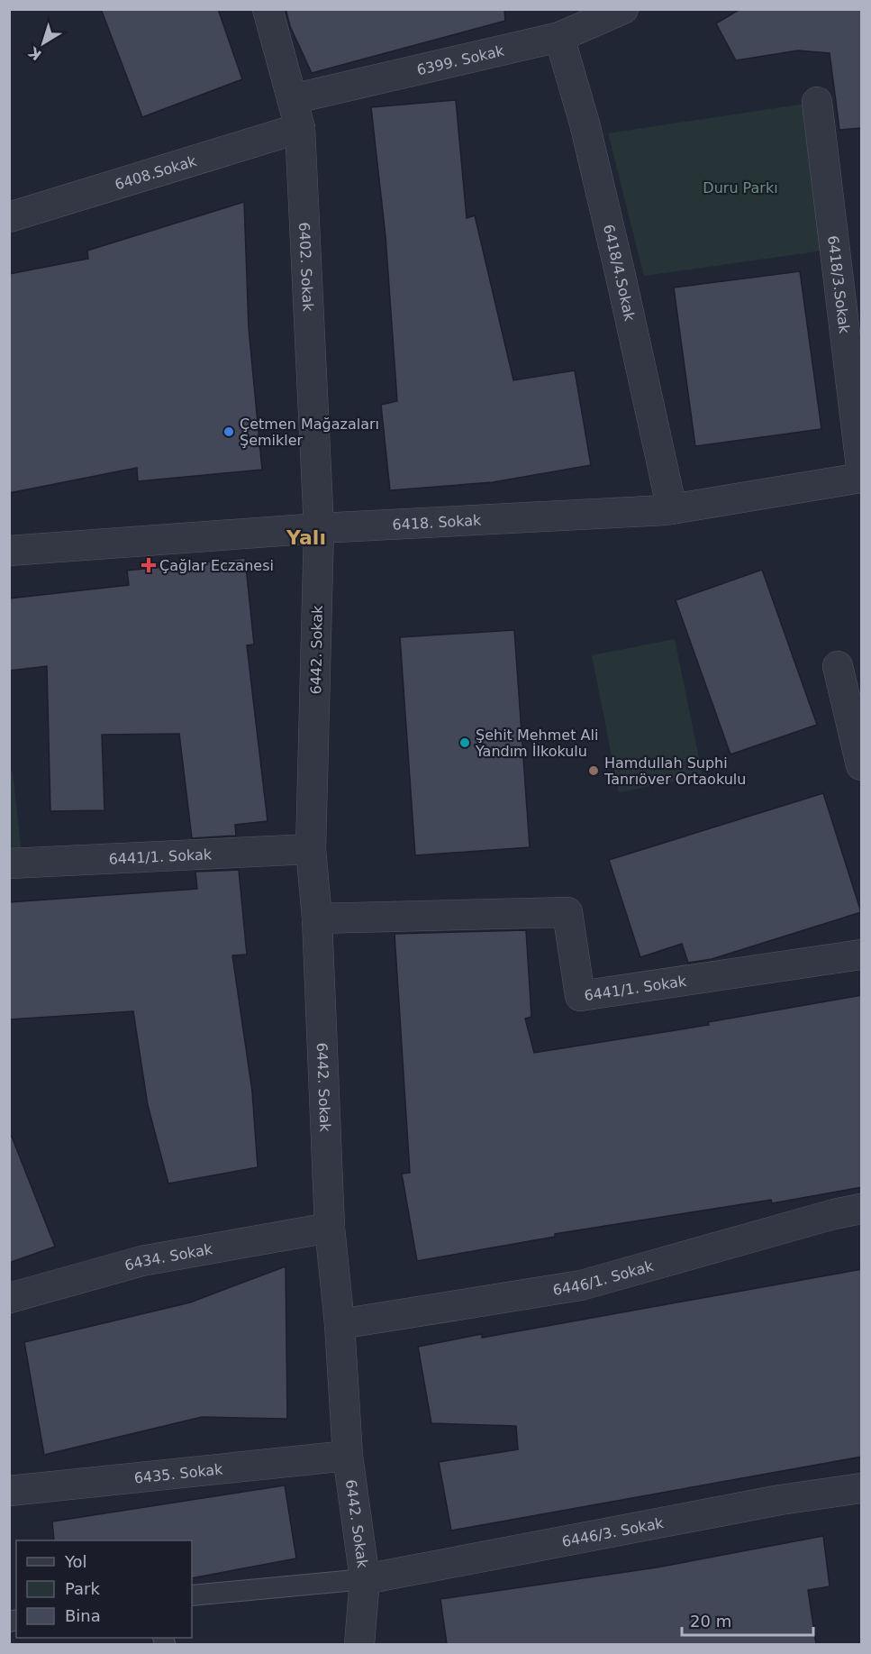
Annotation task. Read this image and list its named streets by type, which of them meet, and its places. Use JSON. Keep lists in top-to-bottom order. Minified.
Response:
{"streets":{"street":["6399. Sokak","6408.Sokak","6402. Sokak","6418/4.Sokak","6418/3.Sokak","6418. Sokak","6442. Sokak","6441/1. Sokak","6434. Sokak","6446/1. Sokak","6435. Sokak","6446/3. Sokak"]},"crossings":[["6399. Sokak","6402. Sokak"],["6399. Sokak","6418/4.Sokak"],["6408.Sokak","6402. Sokak"],["6402. Sokak","6418. Sokak"],["6402. Sokak","6442. Sokak"],["6418/4.Sokak","6418. Sokak"],["6418. Sokak","6442. Sokak"],["6442. Sokak","6441/1. Sokak"],["6442. Sokak","6434. Sokak"],["6442. Sokak","6446/1. Sokak"],["6442. Sokak","6435. Sokak"],["6442. Sokak","6446/3. Sokak"]],"districts":["Yalı"],"parks":["Duru Parkı"],"places":{"other":["Çetmen Mağazaları Şemikler","Şehit Mehmet Ali Yandım İlkokulu","Hamdullah Suphi Tanrıöver Ortaokulu"],"health":["Çağlar Eczanesi"]},"legend":["Yol","Park","Bina"],"scale_bar":"20 m","north":"bottom left"}
